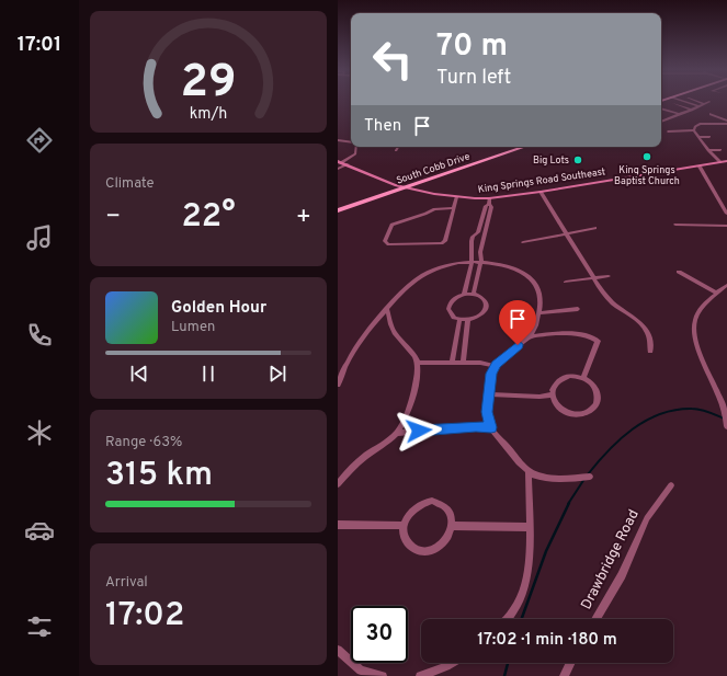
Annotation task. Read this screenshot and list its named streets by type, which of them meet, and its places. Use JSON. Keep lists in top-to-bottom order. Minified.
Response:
{"streets":{"main road":["South Cobb Drive"],"street":["King Springs Road Southeast","Drawbridge Road"]},"crossings":[["South Cobb Drive","King Springs Road Southeast"]],"places":["King Springs Baptist Church","Big Lots"],"page":{"tabs":"17:01","turn":["70 m","Turn left"],"then":"Then","tile":["Climate",["Range · 63%","315 km"],["Arrival","17:02"]],"heat":["−","22°","+"],"song":["Golden Hour","Lumen"],"limit":"30","trip":"17:02 · 1 min · 180 m","gauge":["29","km/h"]}}
